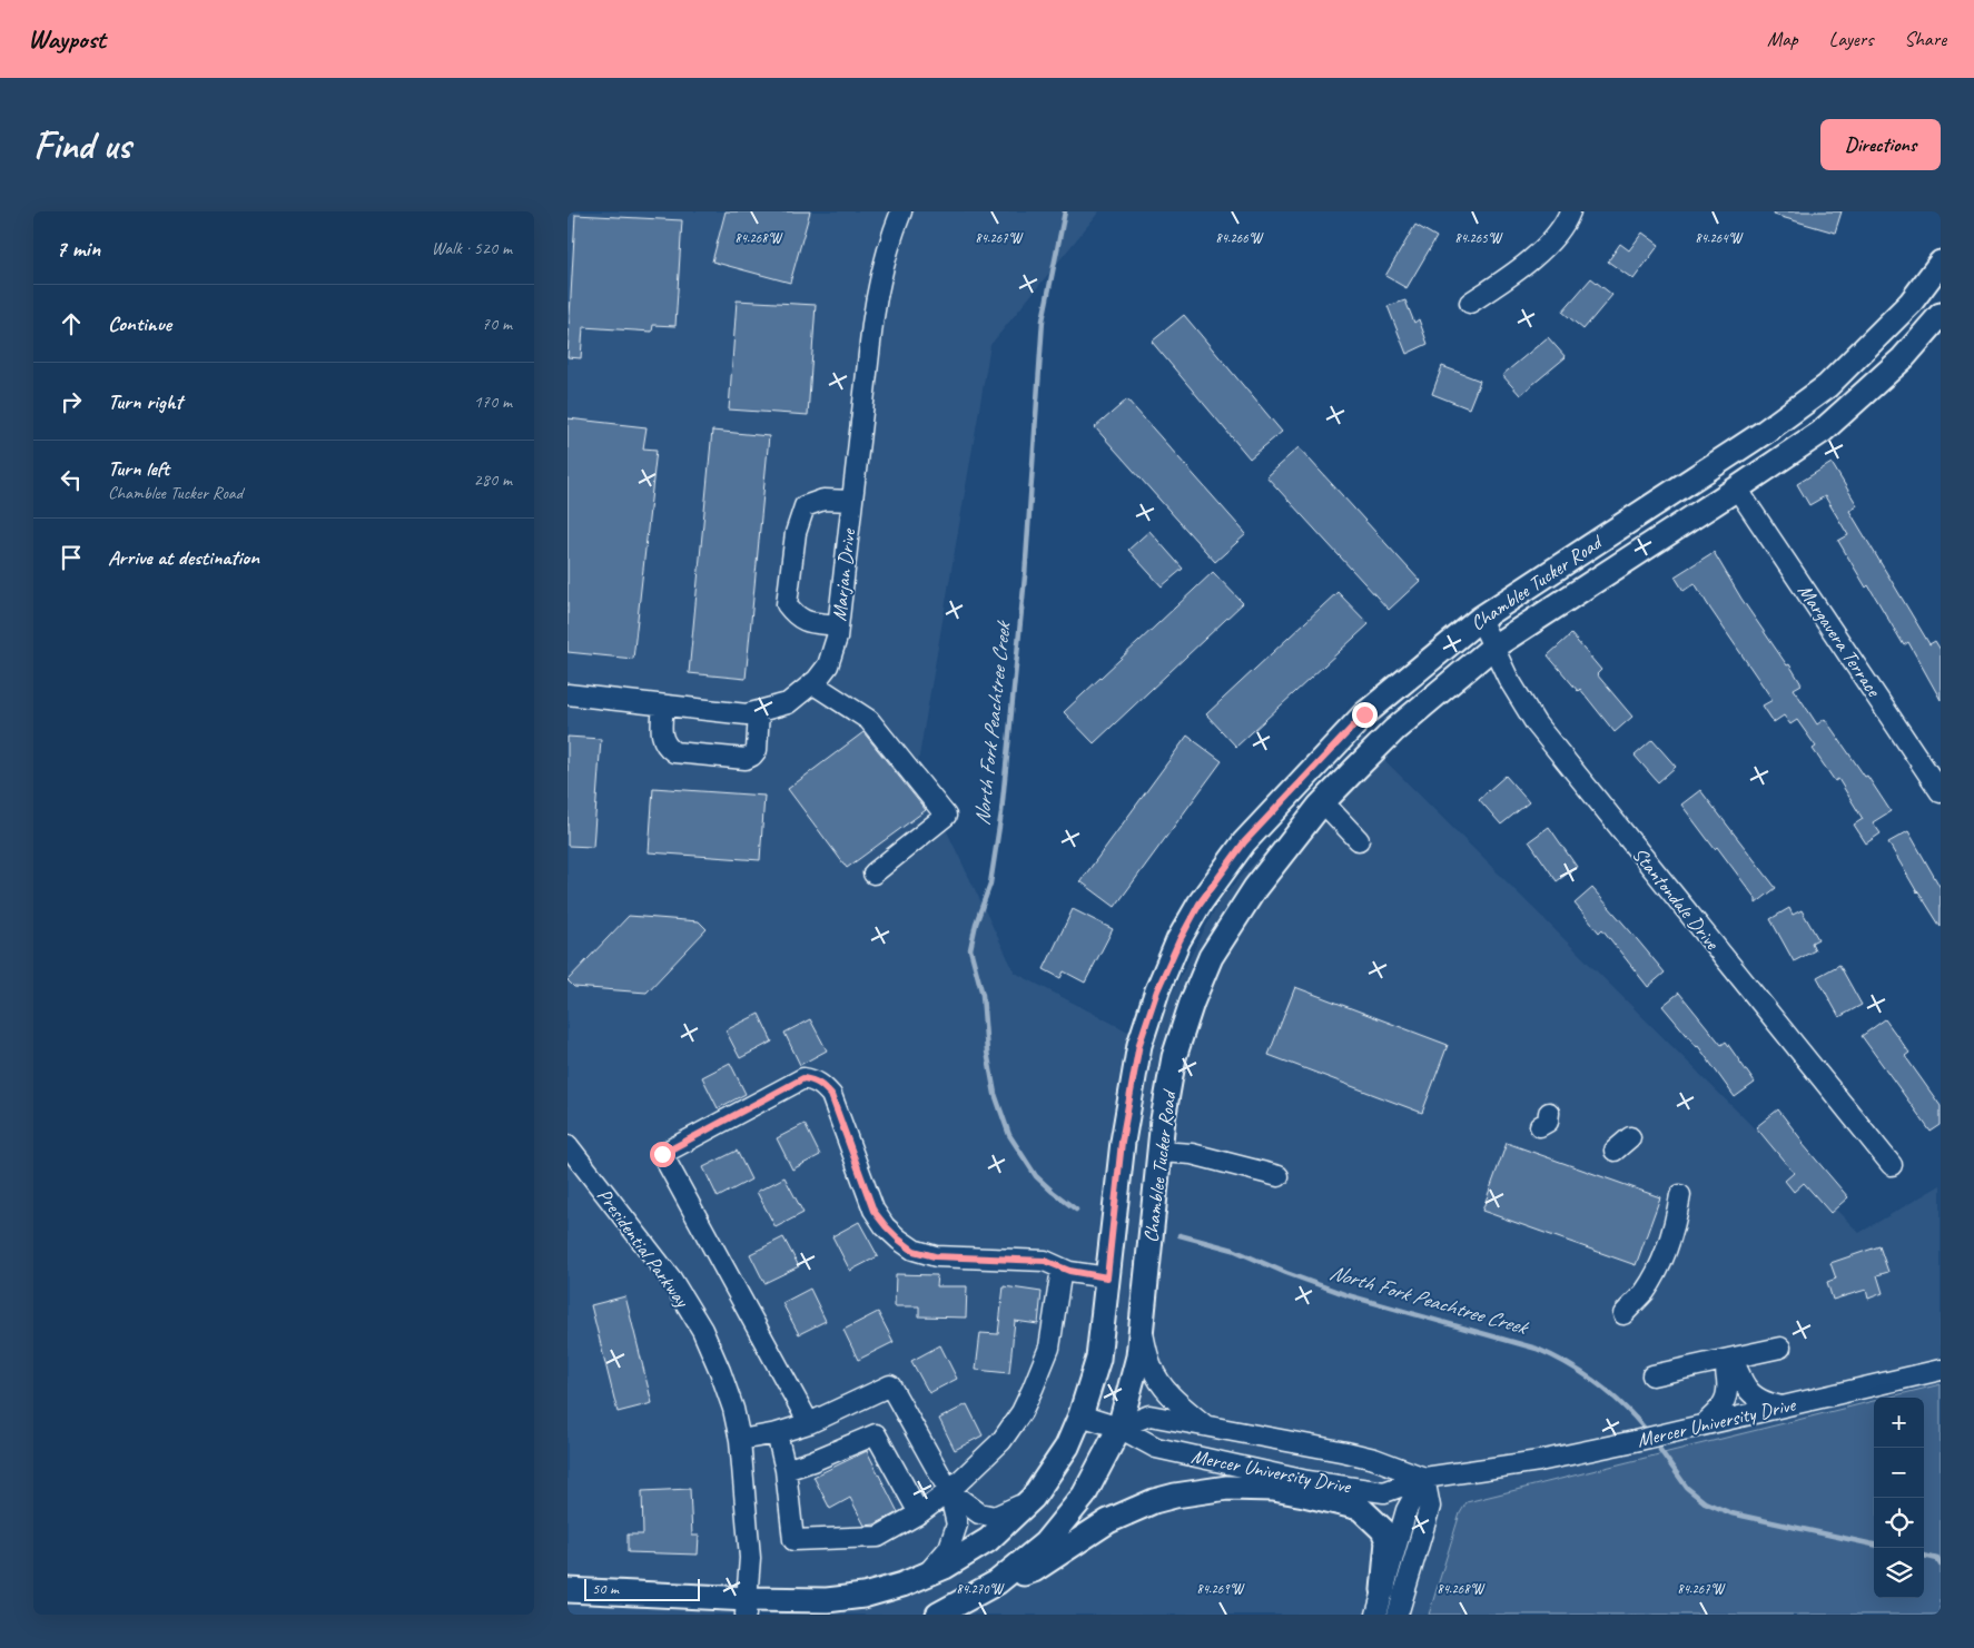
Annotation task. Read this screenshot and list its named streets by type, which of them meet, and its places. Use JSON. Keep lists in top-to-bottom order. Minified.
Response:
{"streets":{"main road":["Chamblee Tucker Road"],"street":["Marjan Drive","Margavera Terrace","Stantondale Drive","Presidential Parkway","Mercer University Drive"]},"crossings":[["Chamblee Tucker Road","Margavera Terrace"],["Chamblee Tucker Road","Stantondale Drive"],["Chamblee Tucker Road","Presidential Parkway"],["Chamblee Tucker Road","Mercer University Drive"]],"water":["North Fork Peachtree Creek"],"scale_bar":"50 m","page":{"header":"Waypost","nav":["Map","Layers","Share"],"buttons":"Directions","title":"Find us","heading":["7 min","Walk · 520 m"],"list":[["Continue","70 m"],["Turn right","170 m"],["Turn left","Chamblee Tucker Road","280 m"],"Arrive at destination"],"map_buttons":["+","−"],"scale":"50 m"},"coordinates":["84.268°W","84.267°W","84.266°W","84.265°W","84.264°W","84.270°W","84.269°W"]}
